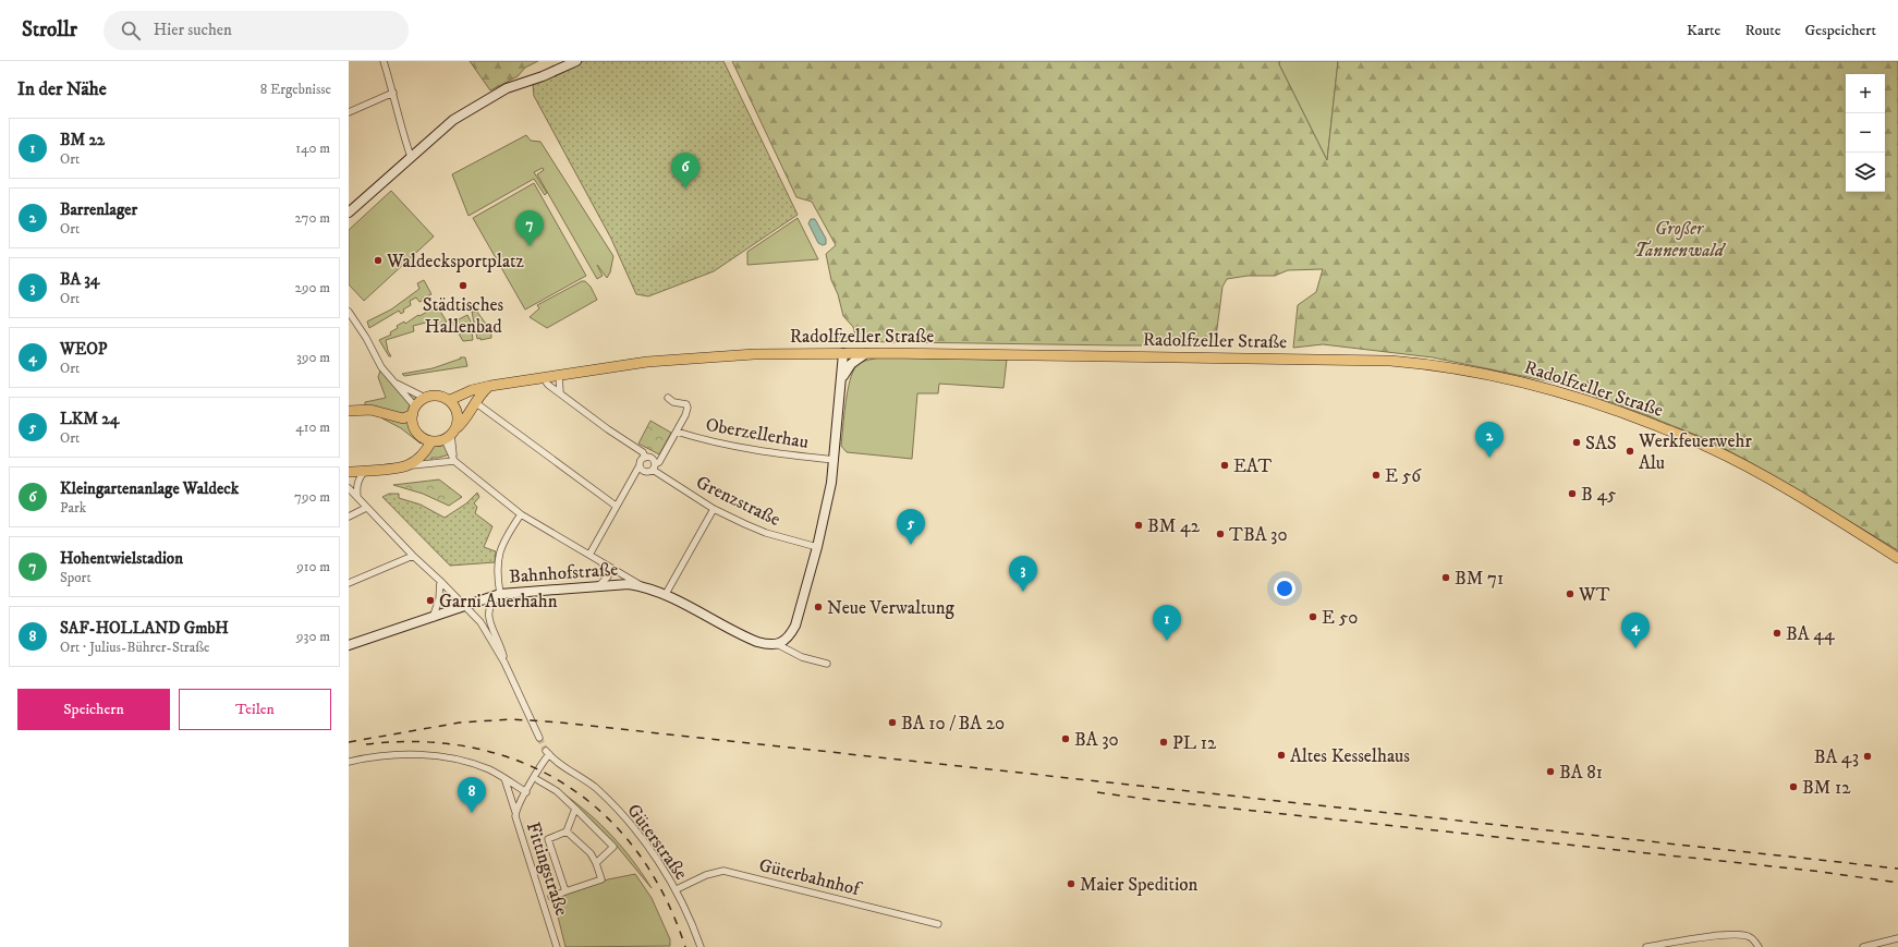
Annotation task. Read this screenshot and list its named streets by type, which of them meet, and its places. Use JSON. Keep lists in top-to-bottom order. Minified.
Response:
{"streets":{"main road":["Radolfzeller Straße"],"street":["Oberzellerhau","Grenzstraße","Bahnhofstraße","Güterstraße","Fittingstraße","Güterbahnhof"]},"crossings":[["Oberzellerhau","Grenzstraße"],["Güterstraße","Fittingstraße"],["Güterstraße","Güterbahnhof"]],"parks":["Großer Tannenwald"],"places":["Waldecksportplatz","Städtisches Hallenbad","SAS","Werkfeuerwehr Alu","EAT","E 56","B 45","BM 42","TBA 30","BM 71","WT","Garni Auerhahn","Neue Verwaltung","E 50","BA 44","BA 10 / BA 20","BA 30","PL 12","Altes Kesselhaus","BA 43","BA 81","BM 12","Maier Spedition"],"page":{"header":"Strollr","search":"Hier suchen","nav":["Karte","Route","Gespeichert"],"heading":["In der Nähe","8 Ergebnisse"],"map_buttons":["+","−"],"list":[{"mark":"1","name":"BM 22","note":"Ort","value":"140 m"},{"mark":"2","name":"Barrenlager","note":"Ort","value":"270 m"},{"mark":"3","name":"BA 34","note":"Ort","value":"290 m"},{"mark":"4","name":"WEOP","note":"Ort","value":"390 m"},{"mark":"5","name":"LKM 24","note":"Ort","value":"410 m"},{"mark":"6","name":"Kleingartenanlage Waldeck","note":"Park","value":"790 m"},{"mark":"7","name":"Hohentwielstadion","note":"Sport","value":"910 m"},{"mark":"8","name":"SAF-HOLLAND GmbH","note":"Ort · Julius-Bührer-Straße","value":"930 m"}],"pins":["6","7","2","5","3","1","4","8"],"buttons":["Speichern","Teilen"]}}
